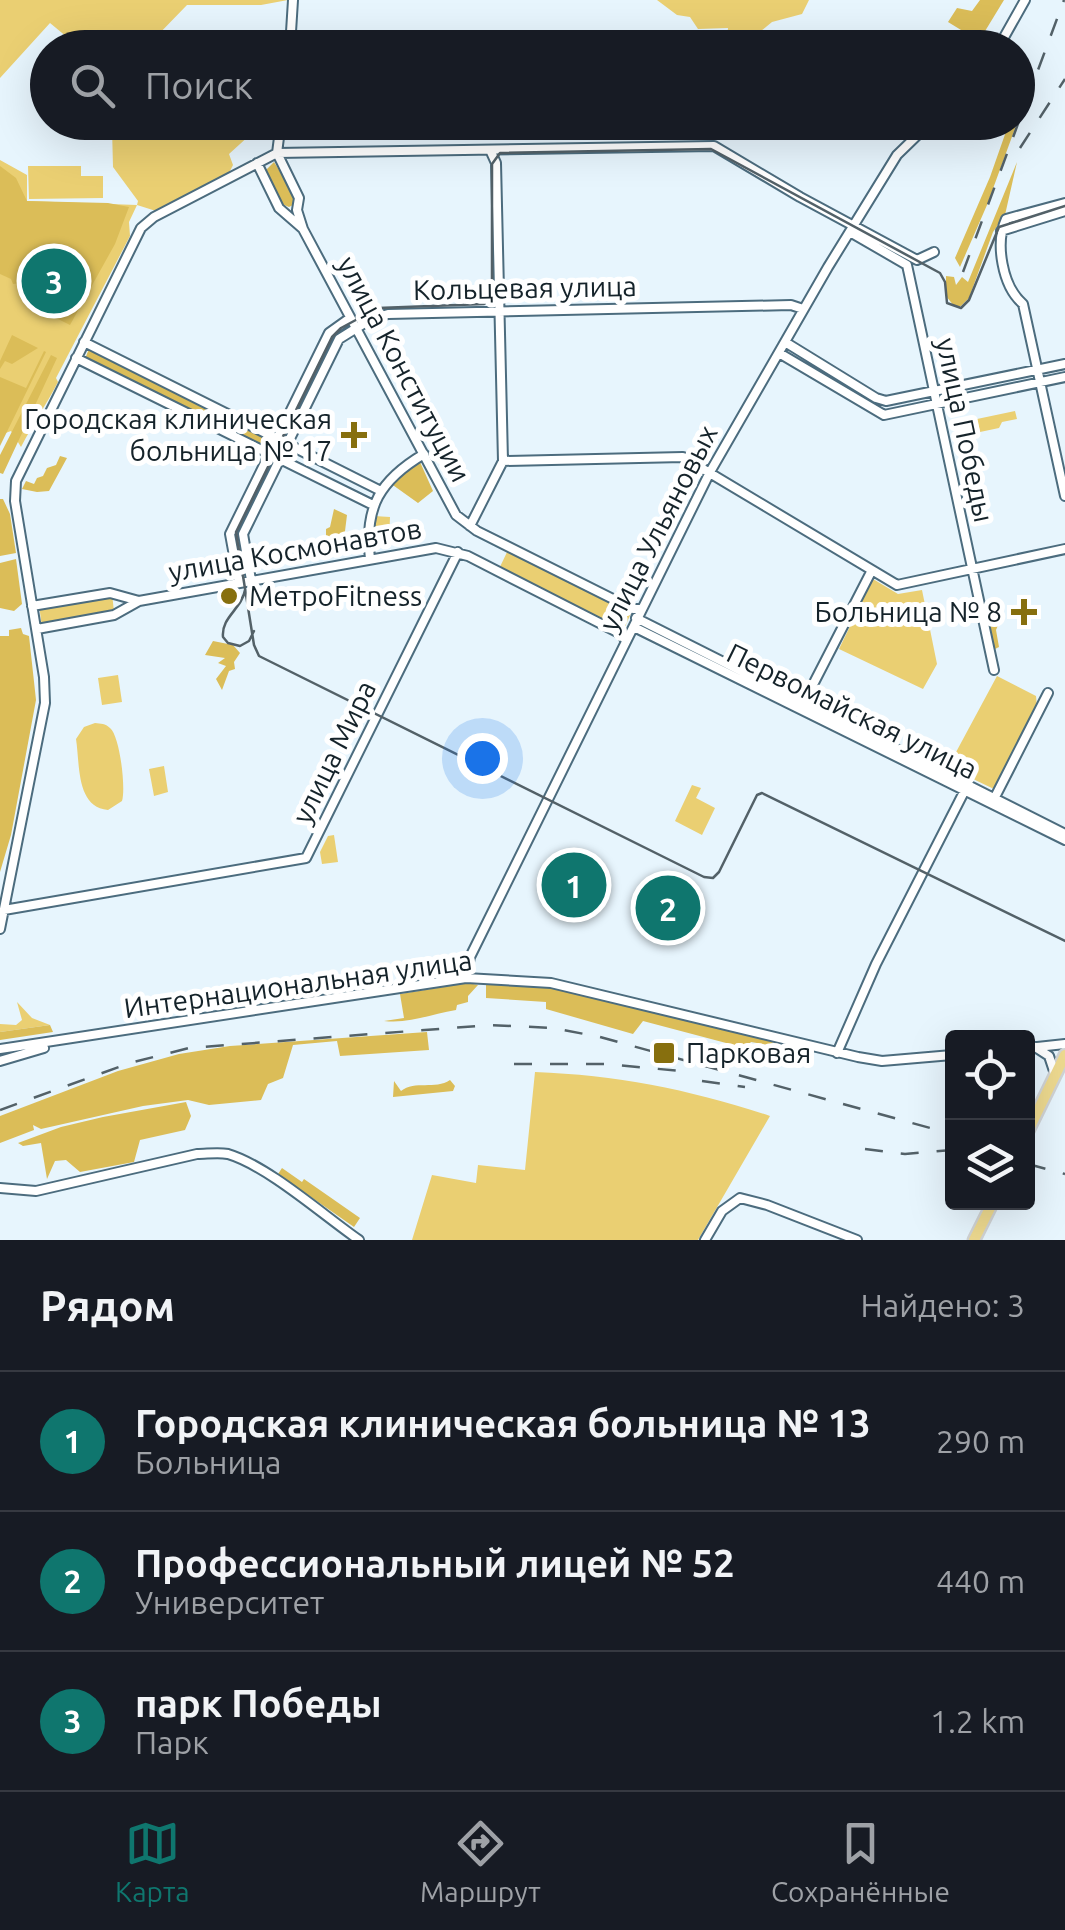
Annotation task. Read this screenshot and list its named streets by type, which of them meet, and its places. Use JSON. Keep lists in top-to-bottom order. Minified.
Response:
{"streets":{"main road":["Кольцевая улица","улица Конституции","улица Победы","улица Ульяновых","улица Космонавтов","Первомайская улица","улица Мира","Интернациональная улица"]},"crossings":[["Кольцевая улица","улица Конституции"],["Кольцевая улица","улица Ульяновых"],["улица Победы","улица Ульяновых"],["улица Ульяновых","Первомайская улица"],["улица Ульяновых","Интернациональная улица"],["улица Космонавтов","улица Мира"]],"places":{"health":["Городская клиническая больница № 17","Больница № 8"],"other":["МетроFitness"],"transit":["Парковая"]},"page":{"search":"Поиск","pins":["3","1","2"],"heading":["Рядом","Найдено: 3"],"list":[{"mark":"1","name":"Городская клиническая больница № 13","note":"Больница","value":"290 m"},{"mark":"2","name":"Профессиональный лицей № 52","note":"Университет","value":"440 m"},{"mark":"3","name":"парк Победы","note":"Парк","value":"1.2 km"}],"nav":["Карта","Маршрут","Сохранённые"]}}
